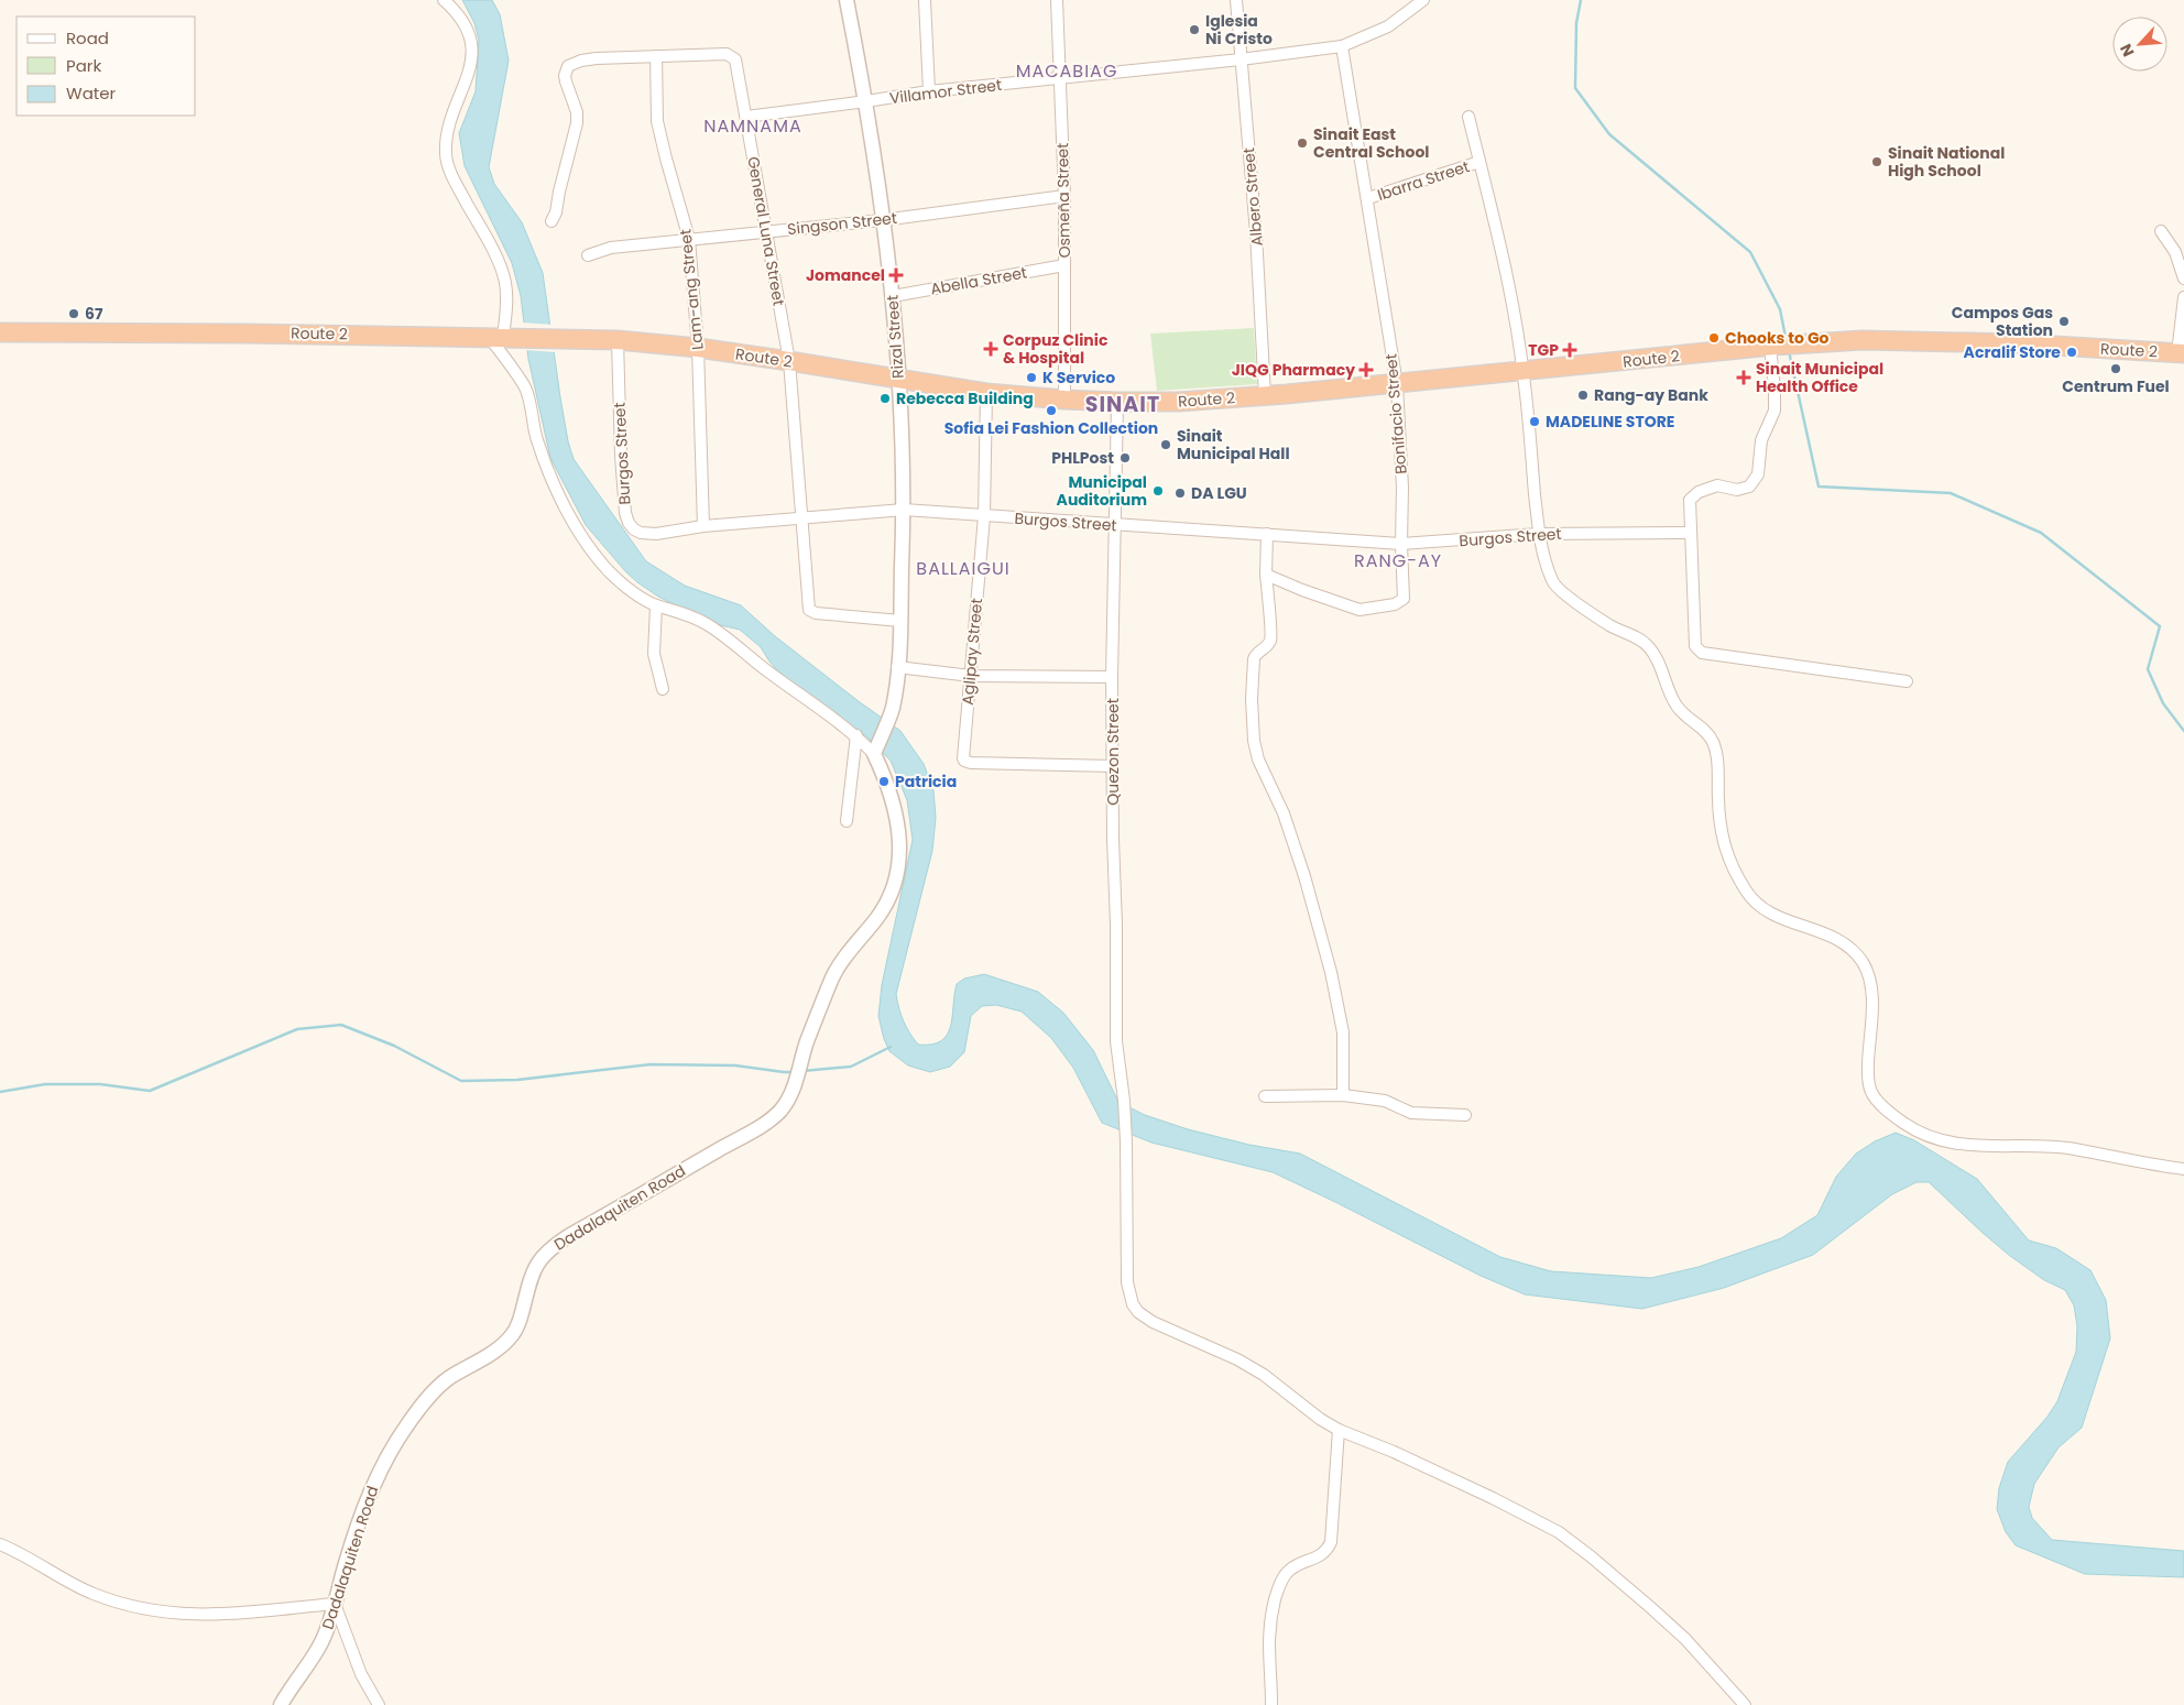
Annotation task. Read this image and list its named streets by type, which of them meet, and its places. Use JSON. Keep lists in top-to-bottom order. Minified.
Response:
{"streets":{"highway":["Route 2"],"street":["Villamor Street","Ibarra Street","Albero Street","Osmeña Street","Singson Street","General Luna Street","Abella Street","Lam-ang Street","Rizal Street","Bonifacio Street","Burgos Street","Aglipay Street","Quezon Street","Dadalaquiten Road"]},"crossings":[["Villamor Street","Albero Street"],["Villamor Street","Osmeña Street"],["Villamor Street","General Luna Street"],["Villamor Street","Rizal Street"],["Villamor Street","Bonifacio Street"],["Ibarra Street","Bonifacio Street"],["Albero Street","Route 2"],["Osmeña Street","Singson Street"],["Osmeña Street","Abella Street"],["Osmeña Street","Route 2"],["Singson Street","General Luna Street"],["Singson Street","Lam-ang Street"],["Singson Street","Rizal Street"],["General Luna Street","Lam-ang Street"],["General Luna Street","Route 2"],["General Luna Street","Rizal Street"],["General Luna Street","Burgos Street"],["Abella Street","Rizal Street"],["Lam-ang Street","Route 2"],["Lam-ang Street","Burgos Street"],["Route 2","Rizal Street"],["Route 2","Bonifacio Street"],["Route 2","Burgos Street"],["Route 2","Aglipay Street"],["Route 2","Quezon Street"],["Rizal Street","Burgos Street"],["Rizal Street","Dadalaquiten Road"],["Bonifacio Street","Burgos Street"],["Burgos Street","Aglipay Street"],["Burgos Street","Quezon Street"],["Aglipay Street","Quezon Street"]],"districts":["MACABIAG","NAMNAMA","SINAIT","RANG-AY","BALLAIGUI"],"places":{"other":["Iglesia Ni Cristo","Sinait East Central School","Sinait National High School","67","Campos Gas Station","Chooks to Go","Acralif Store","Centrum Fuel","K Servico","Rang-ay Bank","Rebecca Building","Sofia Lei Fashion Collection","MADELINE STORE","Sinait Municipal Hall","PHLPost","Municipal Auditorium","DA LGU","Patricia"],"health":["Jomancel","Corpuz Clinic & Hospital","TGP","JIQG Pharmacy","Sinait Municipal Health Office"]},"legend":["Road","Park","Water"],"north":"bottom left"}
